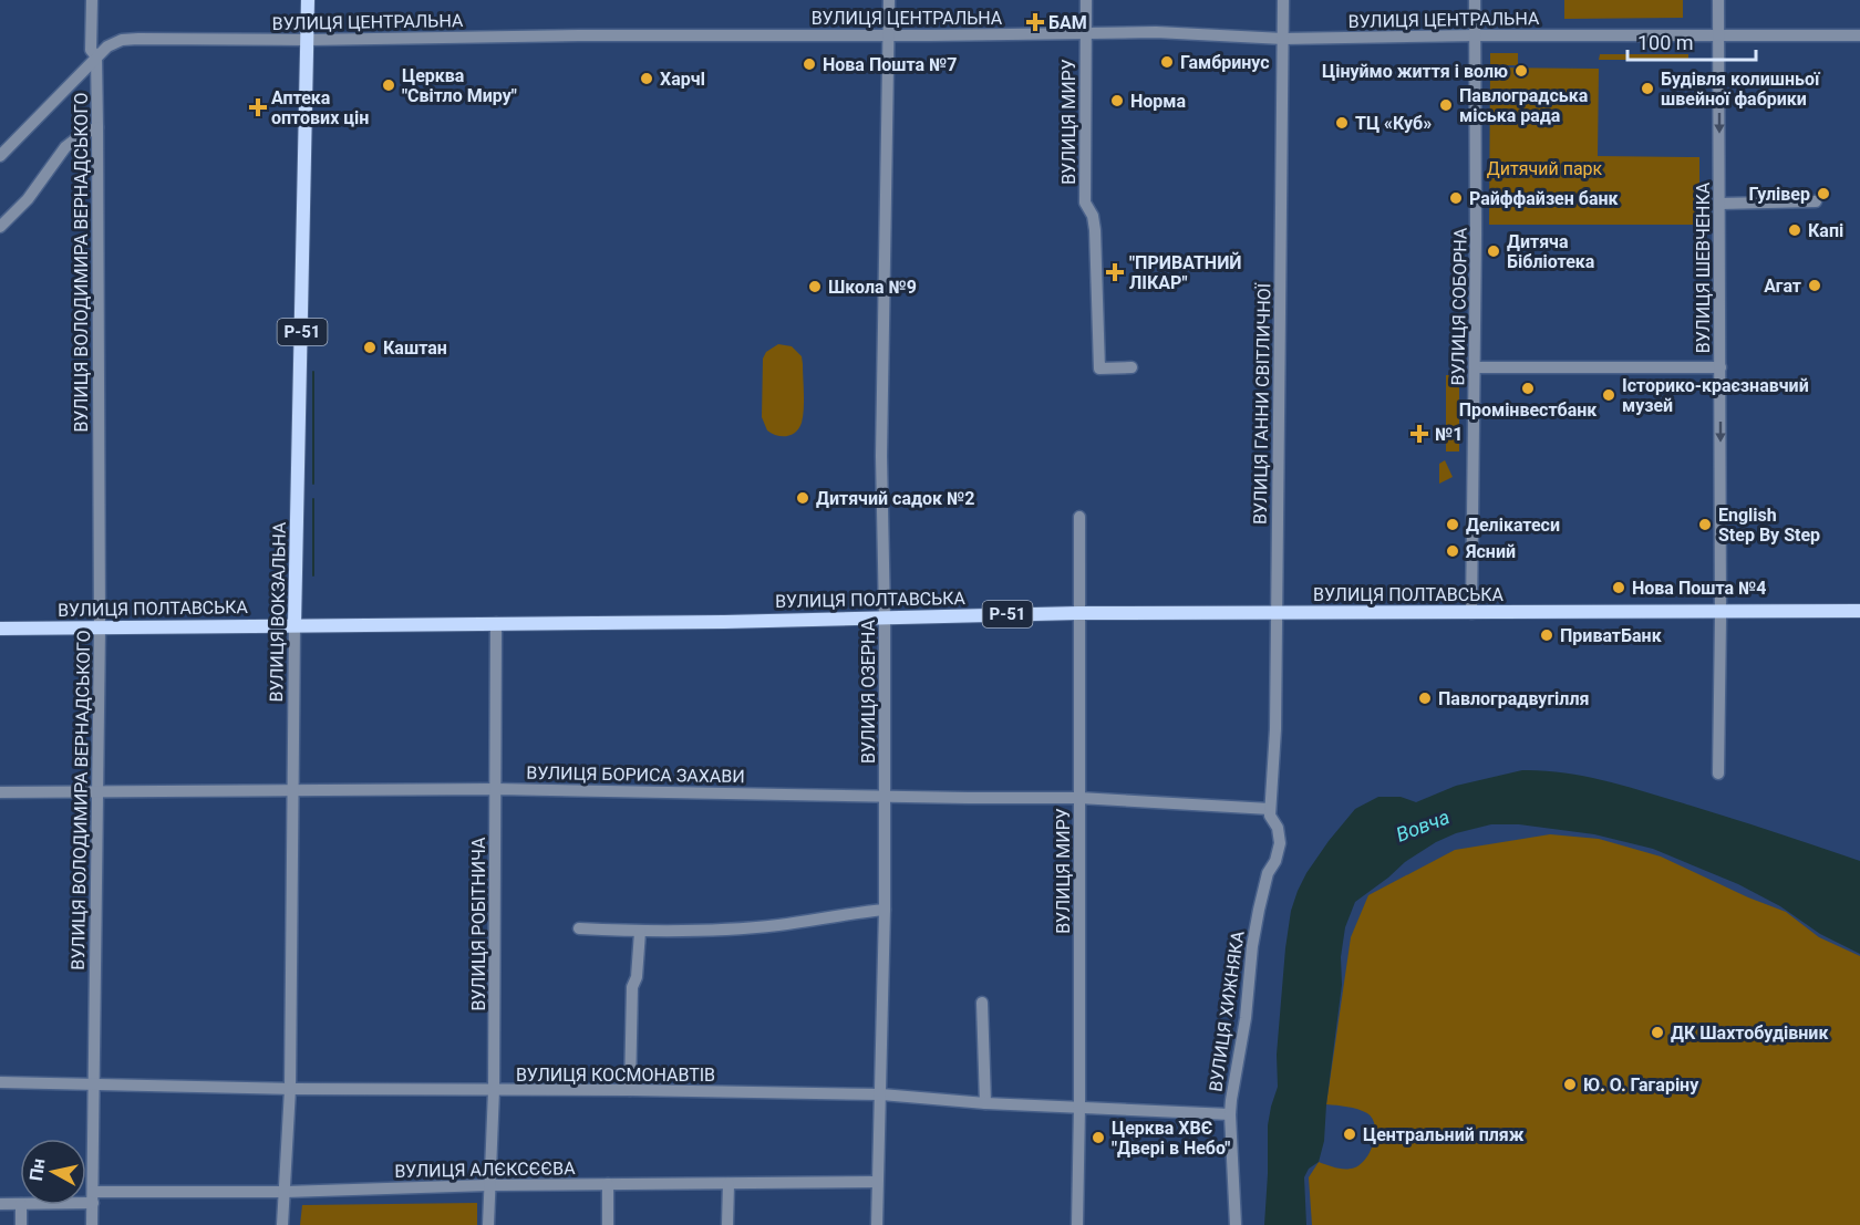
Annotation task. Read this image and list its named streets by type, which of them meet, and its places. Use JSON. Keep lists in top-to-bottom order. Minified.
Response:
{"streets":{"main road":["Р-51","ВУЛИЦЯ ПОЛТАВСЬКА","ВУЛИЦЯ ВОКЗАЛЬНА"],"street":["ВУЛИЦЯ ЦЕНТРАЛЬНА","ВУЛИЦЯ МИРУ","ВУЛИЦЯ ВОЛОДИМИРА ВЕРНАДСЬКОГО","ВУЛИЦЯ ШЕВЧЕНКА","ВУЛИЦЯ СОБОРНА","ВУЛИЦЯ ГАННИ СВІТЛИЧНОЇ","ВУЛИЦЯ ОЗЕРНА","ВУЛИЦЯ БОРИСА ЗАХАВИ","ВУЛИЦЯ РОБІТНИЧА","ВУЛИЦЯ ХИЖНЯКА","ВУЛИЦЯ КОСМОНАВТІВ","ВУЛИЦЯ АЛЄКСЄЄВА"]},"crossings":[["ВУЛИЦЯ ЦЕНТРАЛЬНА","ВУЛИЦЯ МИРУ"],["ВУЛИЦЯ ЦЕНТРАЛЬНА","ВУЛИЦЯ ШЕВЧЕНКА"],["ВУЛИЦЯ ЦЕНТРАЛЬНА","ВУЛИЦЯ СОБОРНА"],["ВУЛИЦЯ ЦЕНТРАЛЬНА","ВУЛИЦЯ ГАННИ СВІТЛИЧНОЇ"],["ВУЛИЦЯ ЦЕНТРАЛЬНА","ВУЛИЦЯ ВОКЗАЛЬНА"],["ВУЛИЦЯ ЦЕНТРАЛЬНА","ВУЛИЦЯ ОЗЕРНА"],["ВУЛИЦЯ МИРУ","ВУЛИЦЯ ПОЛТАВСЬКА"],["ВУЛИЦЯ МИРУ","ВУЛИЦЯ БОРИСА ЗАХАВИ"],["ВУЛИЦЯ МИРУ","ВУЛИЦЯ КОСМОНАВТІВ"],["ВУЛИЦЯ ВОЛОДИМИРА ВЕРНАДСЬКОГО","ВУЛИЦЯ ПОЛТАВСЬКА"],["ВУЛИЦЯ ВОЛОДИМИРА ВЕРНАДСЬКОГО","ВУЛИЦЯ БОРИСА ЗАХАВИ"],["ВУЛИЦЯ ВОЛОДИМИРА ВЕРНАДСЬКОГО","ВУЛИЦЯ КОСМОНАВТІВ"],["ВУЛИЦЯ ВОЛОДИМИРА ВЕРНАДСЬКОГО","ВУЛИЦЯ АЛЄКСЄЄВА"],["ВУЛИЦЯ ШЕВЧЕНКА","ВУЛИЦЯ ПОЛТАВСЬКА"],["ВУЛИЦЯ СОБОРНА","ВУЛИЦЯ ПОЛТАВСЬКА"],["ВУЛИЦЯ ГАННИ СВІТЛИЧНОЇ","ВУЛИЦЯ ПОЛТАВСЬКА"],["ВУЛИЦЯ ГАННИ СВІТЛИЧНОЇ","ВУЛИЦЯ БОРИСА ЗАХАВИ"],["ВУЛИЦЯ ГАННИ СВІТЛИЧНОЇ","ВУЛИЦЯ ХИЖНЯКА"],["ВУЛИЦЯ ПОЛТАВСЬКА","ВУЛИЦЯ ВОКЗАЛЬНА"],["ВУЛИЦЯ ПОЛТАВСЬКА","ВУЛИЦЯ ОЗЕРНА"],["ВУЛИЦЯ ПОЛТАВСЬКА","ВУЛИЦЯ РОБІТНИЧА"],["ВУЛИЦЯ ВОКЗАЛЬНА","ВУЛИЦЯ БОРИСА ЗАХАВИ"],["ВУЛИЦЯ ВОКЗАЛЬНА","ВУЛИЦЯ КОСМОНАВТІВ"],["ВУЛИЦЯ ВОКЗАЛЬНА","ВУЛИЦЯ АЛЄКСЄЄВА"],["ВУЛИЦЯ ОЗЕРНА","ВУЛИЦЯ БОРИСА ЗАХАВИ"],["ВУЛИЦЯ ОЗЕРНА","ВУЛИЦЯ КОСМОНАВТІВ"],["ВУЛИЦЯ ОЗЕРНА","ВУЛИЦЯ АЛЄКСЄЄВА"],["ВУЛИЦЯ БОРИСА ЗАХАВИ","ВУЛИЦЯ РОБІТНИЧА"],["ВУЛИЦЯ БОРИСА ЗАХАВИ","ВУЛИЦЯ ХИЖНЯКА"],["ВУЛИЦЯ РОБІТНИЧА","ВУЛИЦЯ КОСМОНАВТІВ"],["ВУЛИЦЯ РОБІТНИЧА","ВУЛИЦЯ АЛЄКСЄЄВА"],["ВУЛИЦЯ ХИЖНЯКА","ВУЛИЦЯ КОСМОНАВТІВ"]],"one_way":["ВУЛИЦЯ ШЕВЧЕНКА"],"water":["Вовча"],"parks":["Дитячий парк"],"places":{"health":["БАМ","Аптека оптових цін","\"ПРИВАТНИЙ ЛІКАР\"","№1"],"other":["Гамбринус","Нова Пошта №7","Цінуймо життя і волю","ХарчI","Церква \"Світло Миру\"","Будівля колишньої швейної фабрики","Норма","Павлоградська міська рада","ТЦ «Куб»","Гулівер","Райффайзен банк","Капі","Дитяча Бiблiотека","Агат","Школа №9","Каштан","Промінвестбанк","Історико-краєзнавчий музей","Дитячий садок №2","Делiкатеси","English Step By Step","Ясний","Нова Пошта №4","ПриватБанк","Павлоградвугілля","ДК Шахтобудівник","Ю. О. Гагаріну","Центральний пляж","Церква ХВЄ \"Двері в Небо\""]},"scale_bar":"100 m","north":"left"}
